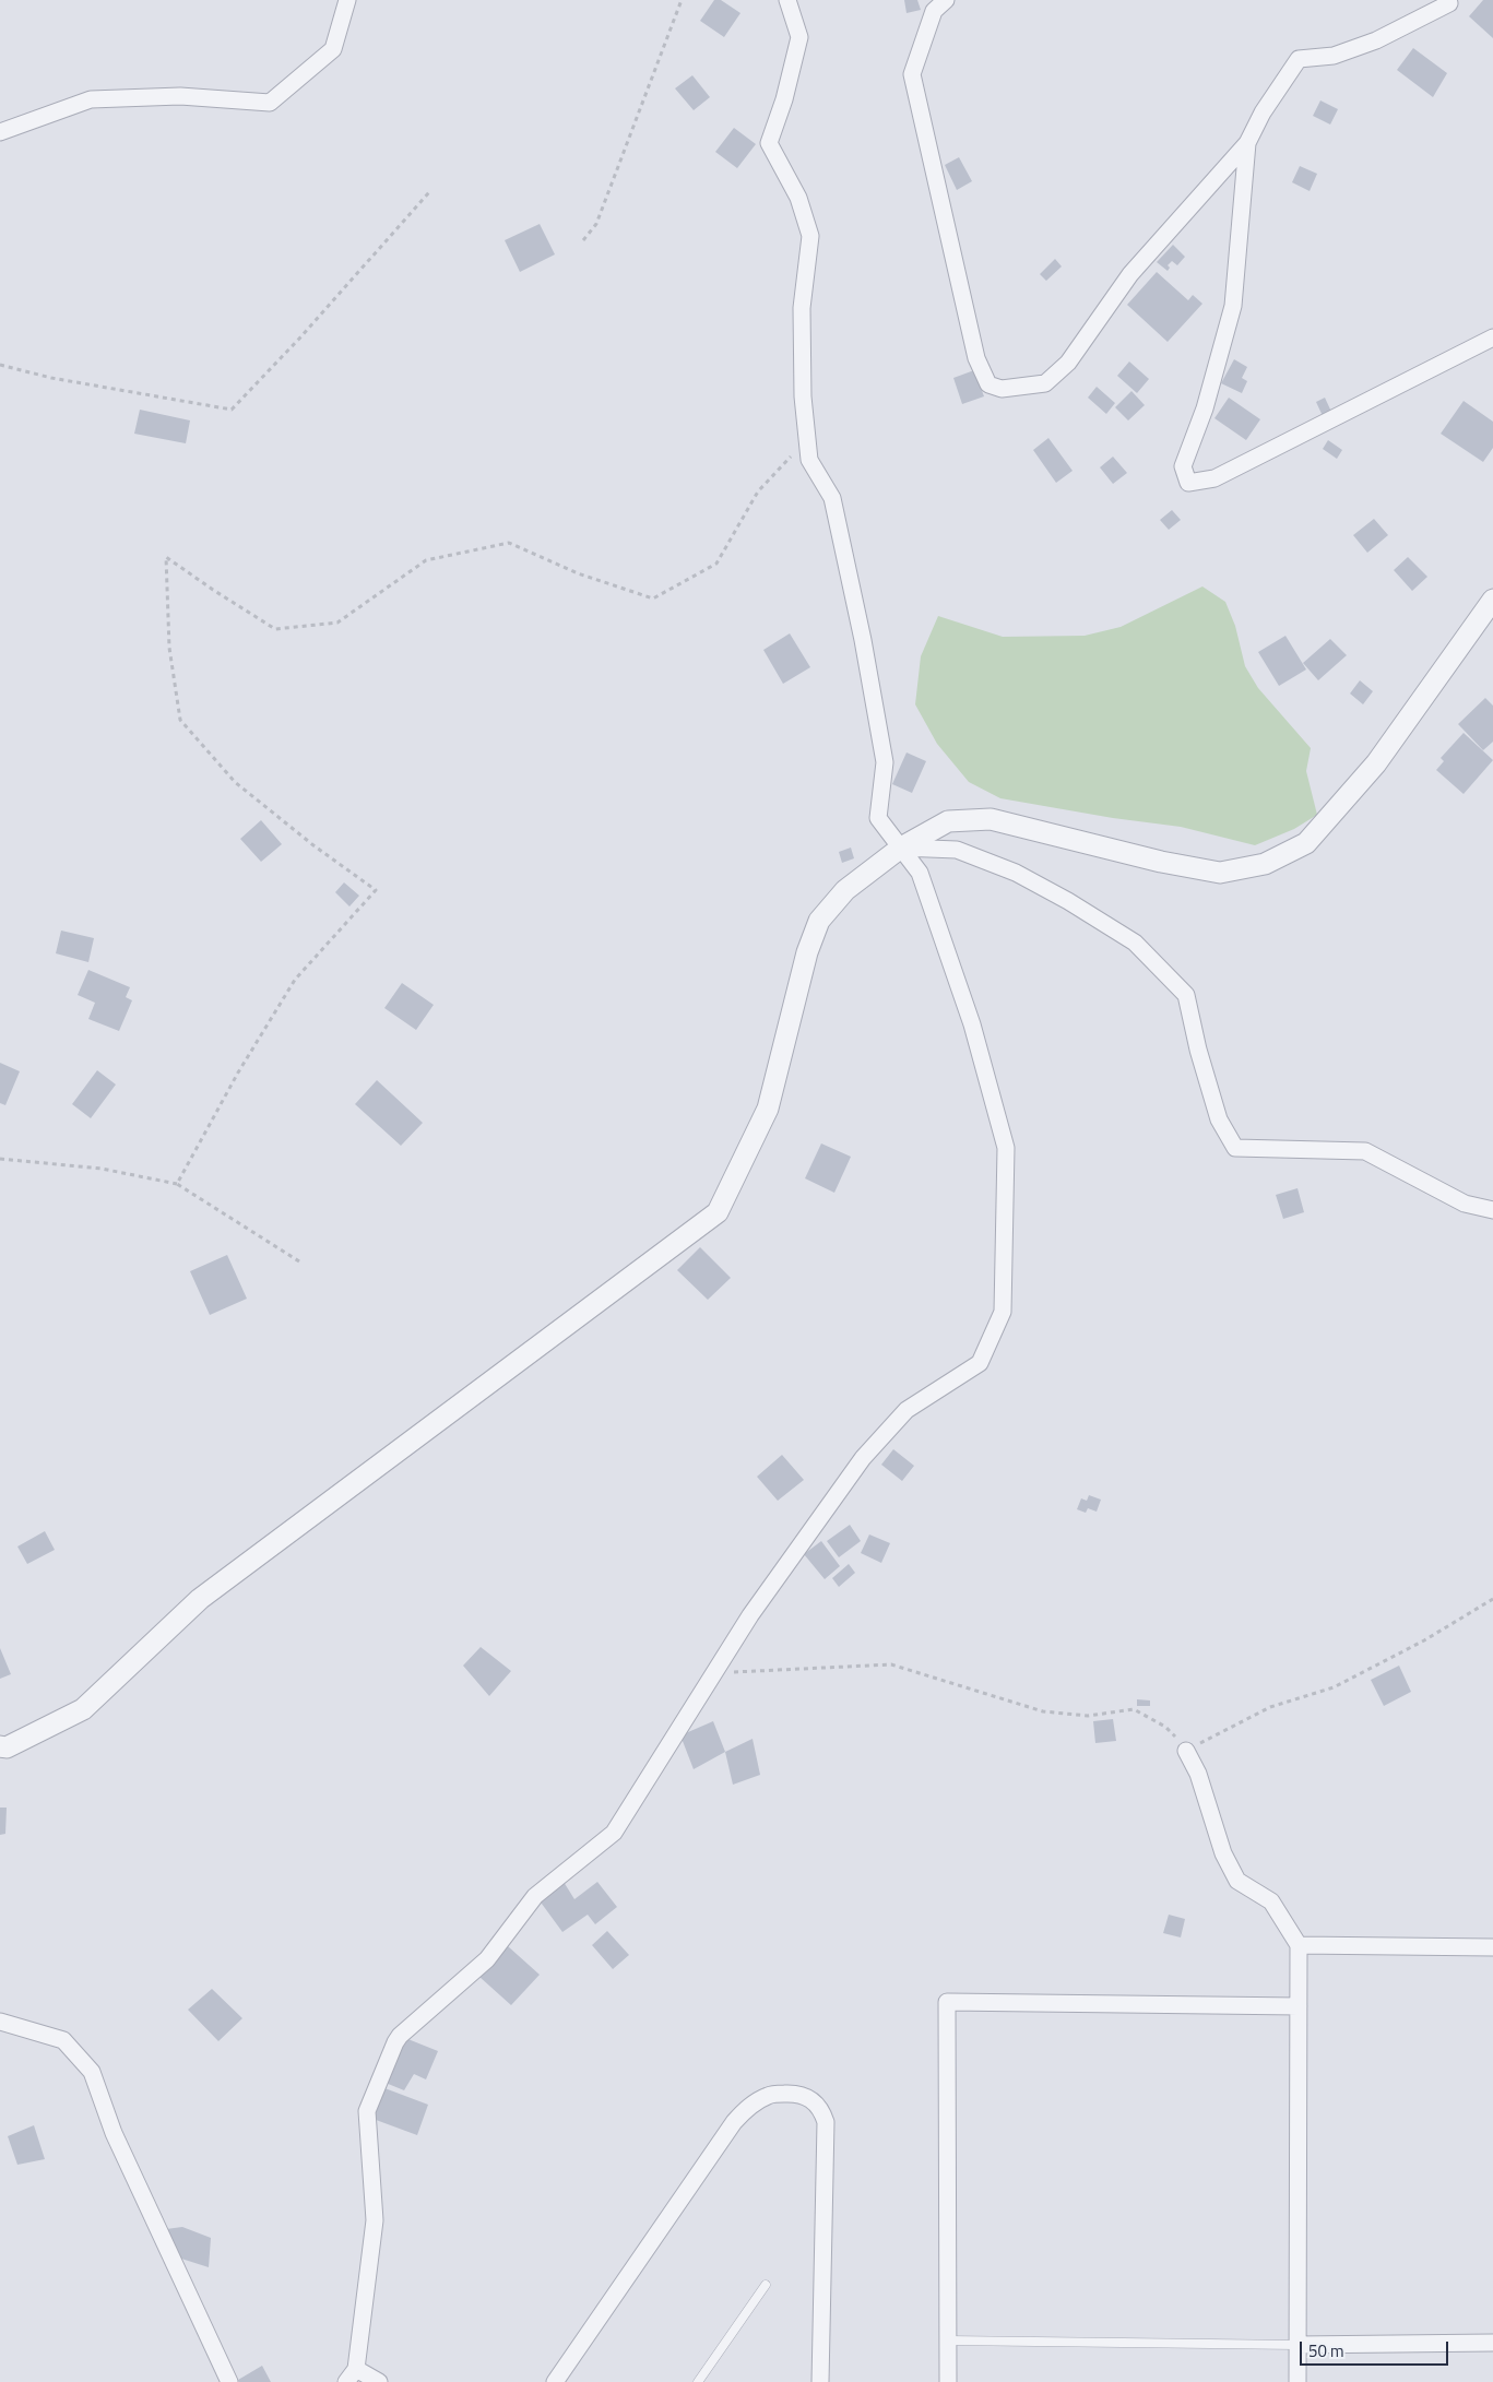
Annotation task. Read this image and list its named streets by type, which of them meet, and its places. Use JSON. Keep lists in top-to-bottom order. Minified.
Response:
{"scale_bar":"50 m"}
